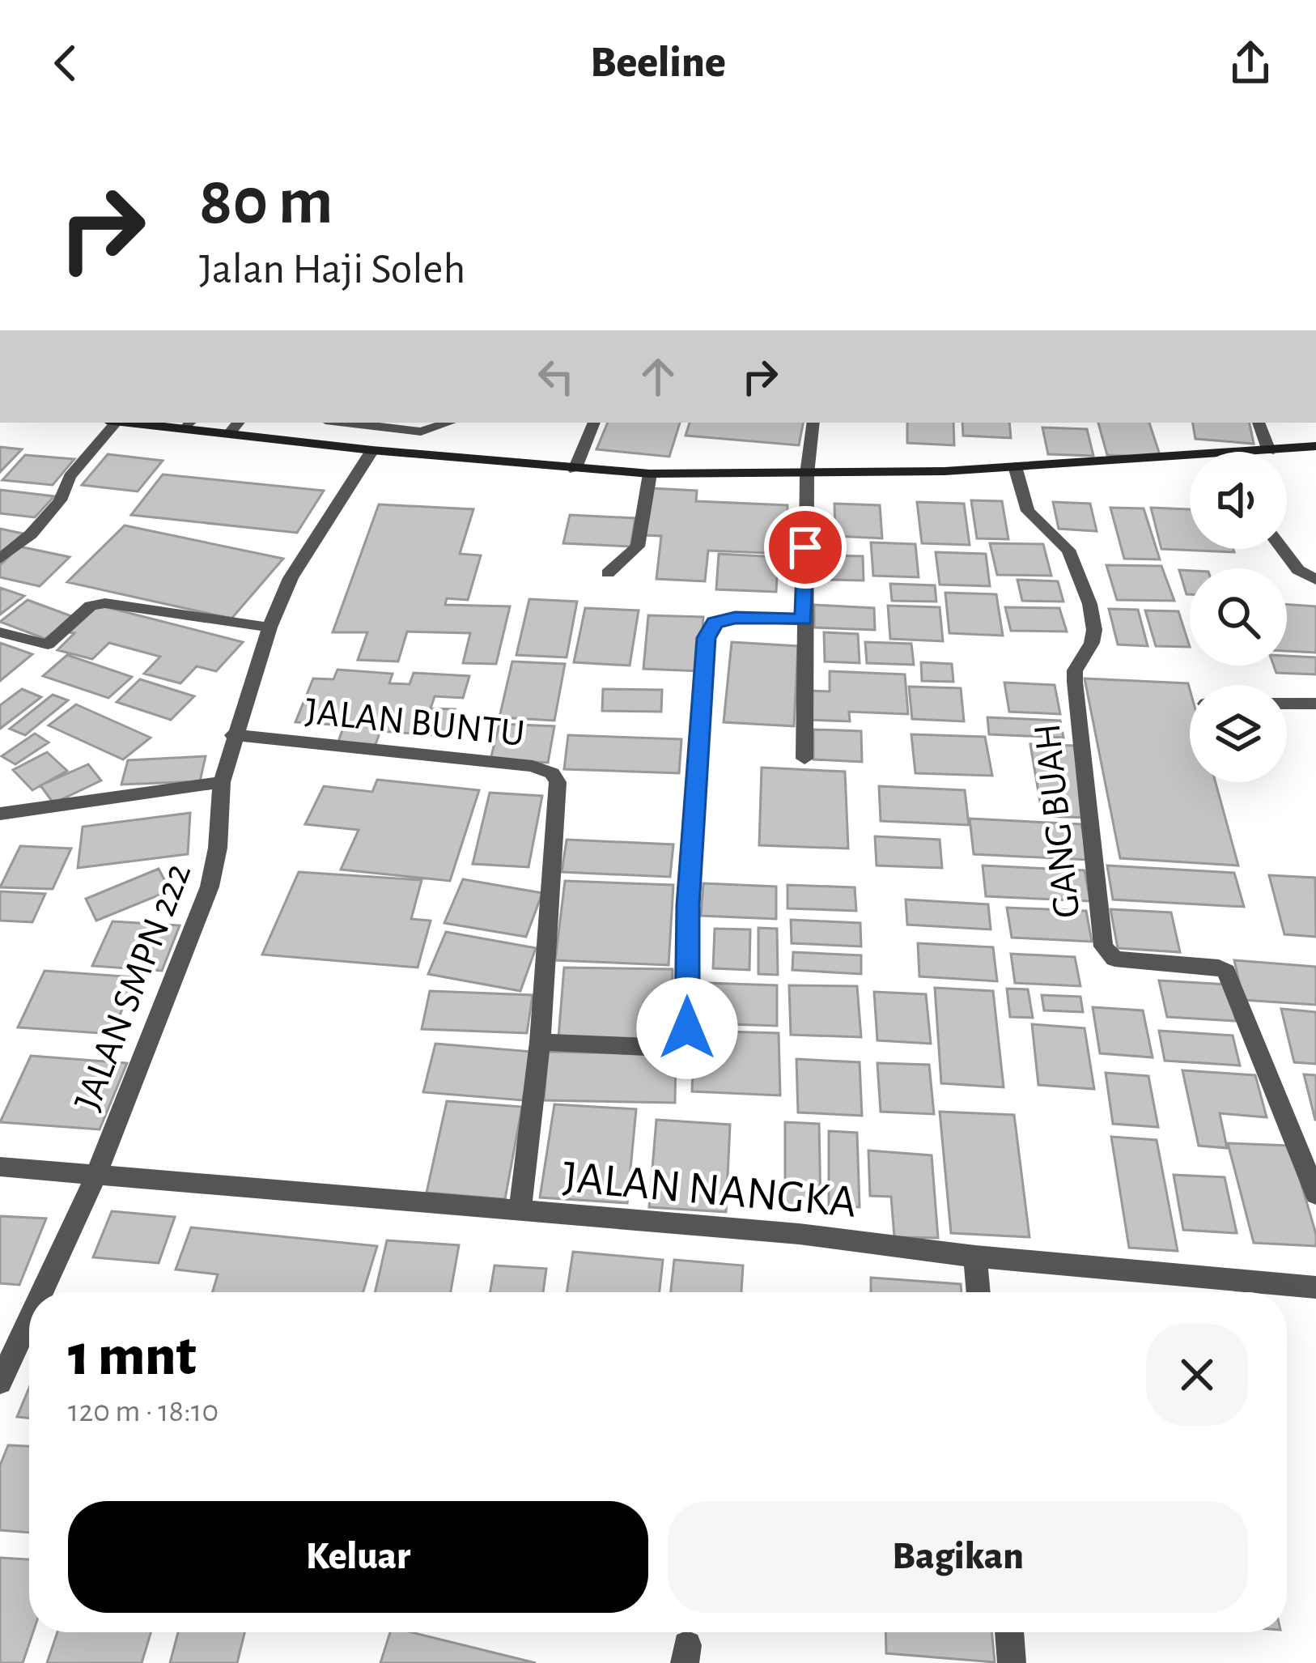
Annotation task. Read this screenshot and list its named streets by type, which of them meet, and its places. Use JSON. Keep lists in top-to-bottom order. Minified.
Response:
{"streets":{"street":["JALAN BUNTU","GANG BUAH","JALAN SMPN 222","JALAN NANGKA"]},"crossings":[["JALAN BUNTU","JALAN SMPN 222"],["JALAN SMPN 222","JALAN NANGKA"]],"page":{"header":"Beeline","turn":["80 m","Jalan Haji Soleh"],"heading":["1 mnt","120 m · 18:10"],"buttons":["Keluar","Bagikan"]}}
